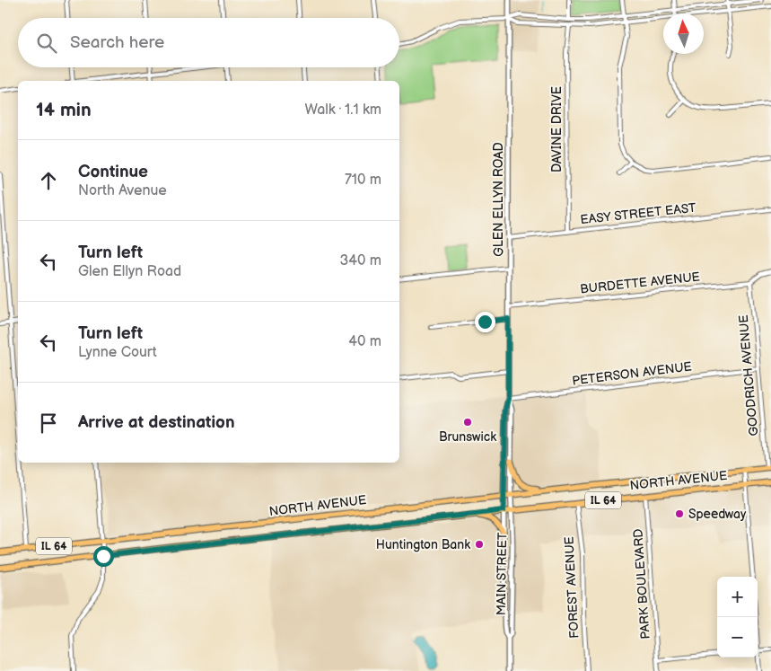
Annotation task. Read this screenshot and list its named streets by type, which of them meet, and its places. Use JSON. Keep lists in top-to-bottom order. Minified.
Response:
{"streets":{"main road":["NORTH AVENUE","IL 64"],"street":["DAVINE DRIVE","GLEN ELLYN ROAD","EASY STREET EAST","BURDETTE AVENUE","PETERSON AVENUE","GOODRICH AVENUE","MAIN STREET","PARK BOULEVARD","FOREST AVENUE"]},"crossings":[["DAVINE DRIVE","EASY STREET EAST"],["GLEN ELLYN ROAD","EASY STREET EAST"],["GLEN ELLYN ROAD","BURDETTE AVENUE"],["GLEN ELLYN ROAD","PETERSON AVENUE"],["GLEN ELLYN ROAD","NORTH AVENUE"],["GLEN ELLYN ROAD","MAIN STREET"],["BURDETTE AVENUE","GOODRICH AVENUE"],["PETERSON AVENUE","GOODRICH AVENUE"],["GOODRICH AVENUE","NORTH AVENUE"],["NORTH AVENUE","MAIN STREET"],["NORTH AVENUE","PARK BOULEVARD"],["NORTH AVENUE","FOREST AVENUE"]],"places":["Brunswick","Speedway","Huntington Bank"],"north":"top","page":{"search":"Search here","heading":["14 min","Walk · 1.1 km"],"list":[["Continue","North Avenue","710 m"],["Turn left","Glen Ellyn Road","340 m"],["Turn left","Lynne Court","40 m"],"Arrive at destination"],"map_buttons":["+","−"]}}
